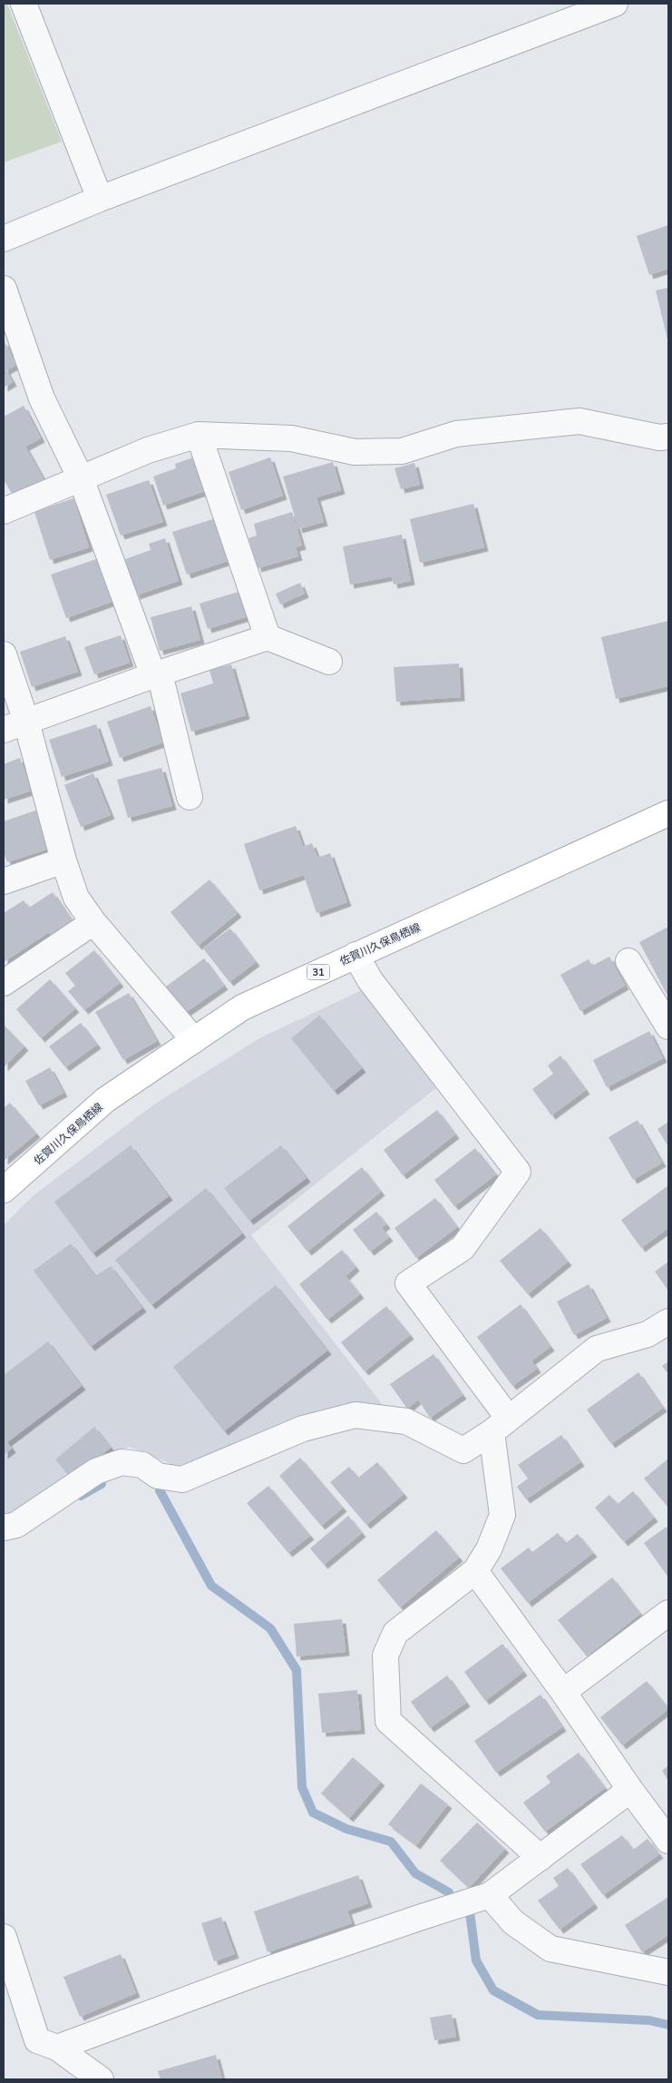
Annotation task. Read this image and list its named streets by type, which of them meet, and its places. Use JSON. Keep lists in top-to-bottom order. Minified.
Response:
{"streets":{"main road":["佐賀川久保鳥栖線","31"]}}
